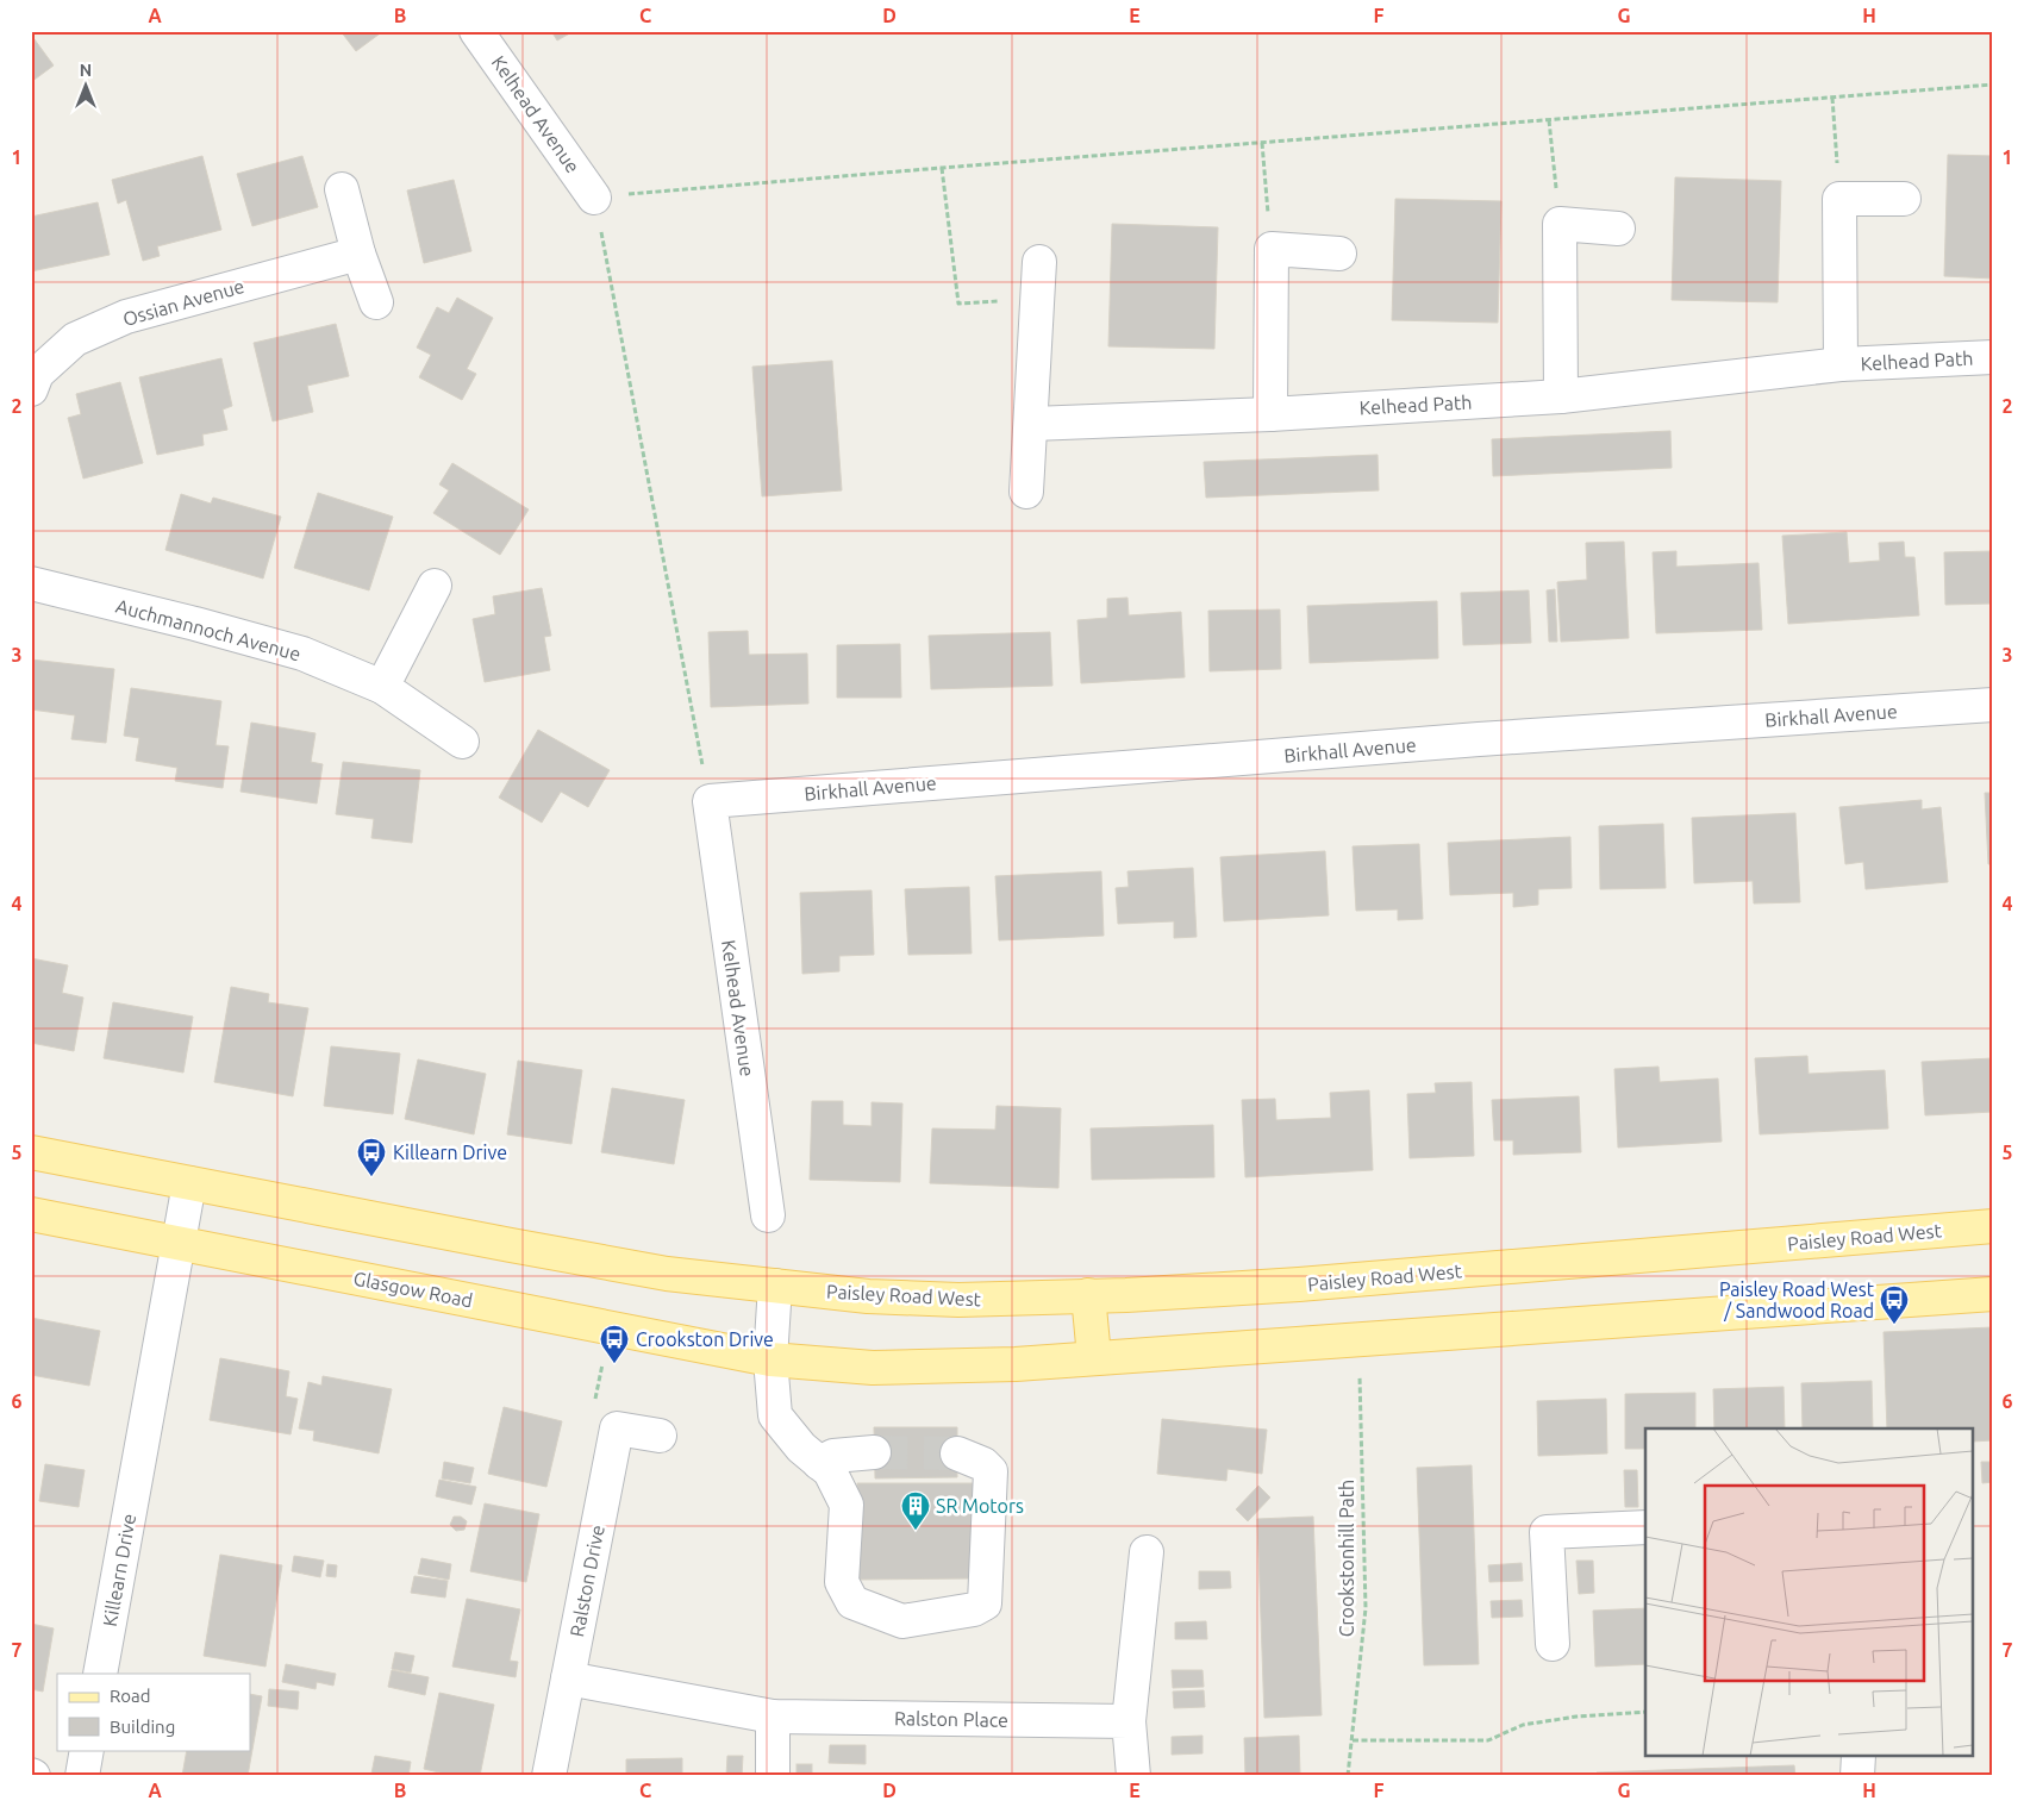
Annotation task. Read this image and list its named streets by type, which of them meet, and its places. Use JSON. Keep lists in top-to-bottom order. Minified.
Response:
{"streets":{"main road":["Paisley Road West","Glasgow Road"],"street":["Kelhead Avenue","Ossian Avenue","Kelhead Path","Auchmannoch Avenue","Birkhall Avenue","Killearn Drive","Ralston Drive","Ralston Place"],"path":["Crookstonhill Path"]},"crossings":[["Kelhead Avenue","Birkhall Avenue"],["Glasgow Road","Killearn Drive"],["Ralston Drive","Ralston Place"]],"places":{"bus stop":["Killearn Drive","Paisley Road West / Sandwood Road","Crookston Drive"],"building":["SR Motors"]},"legend":["Road","Building"],"north":"top","grid":{"columns":["A","B","C","D","E","F","G","H"],"rows":["1","2","3","4","5","6","7"]}}
